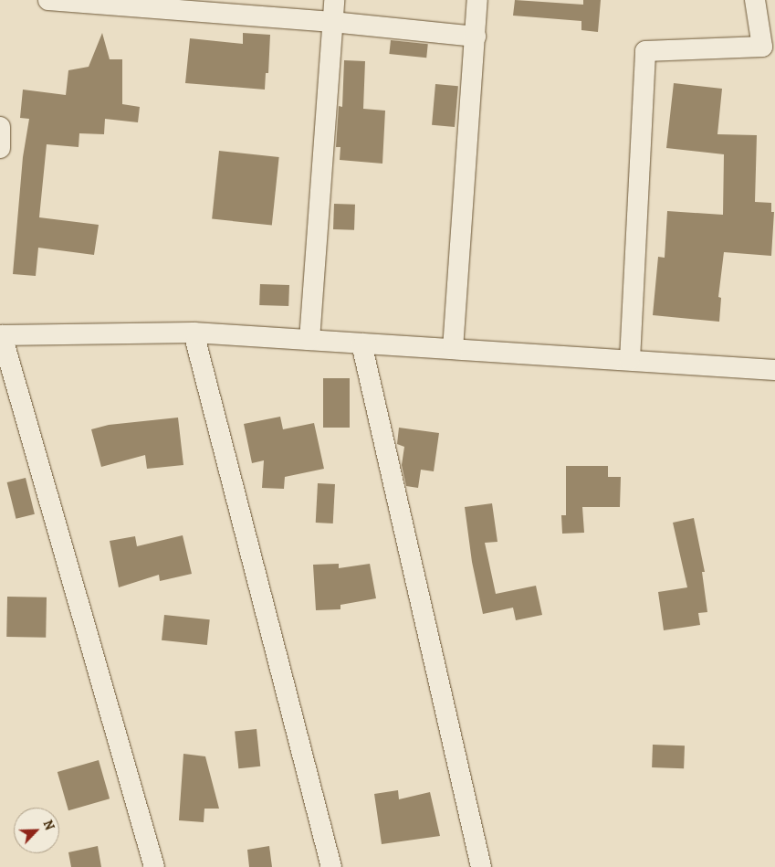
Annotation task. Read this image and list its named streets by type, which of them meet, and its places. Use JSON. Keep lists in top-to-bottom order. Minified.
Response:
{"north":"top right"}
